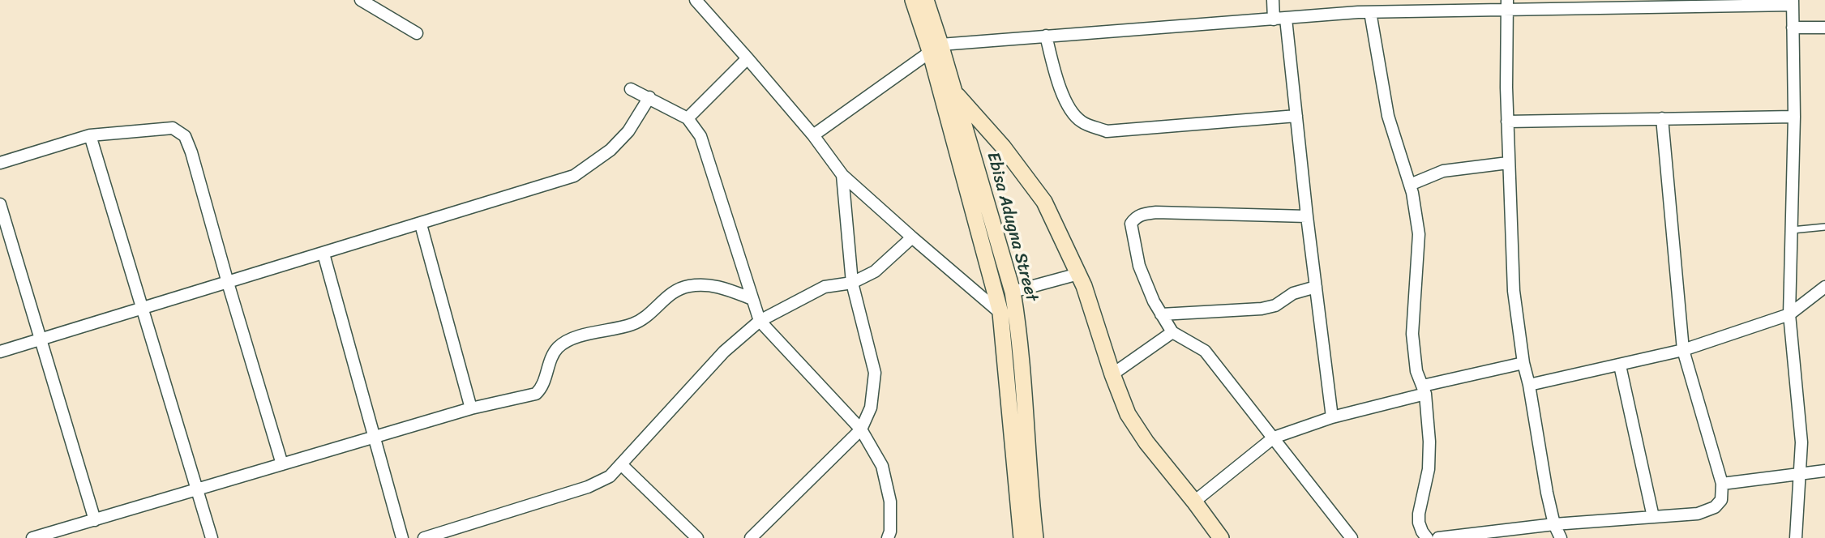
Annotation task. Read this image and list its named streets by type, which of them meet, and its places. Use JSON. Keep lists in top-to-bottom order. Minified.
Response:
{"streets":{"main road":["Ebisa Adugna Street"]}}
